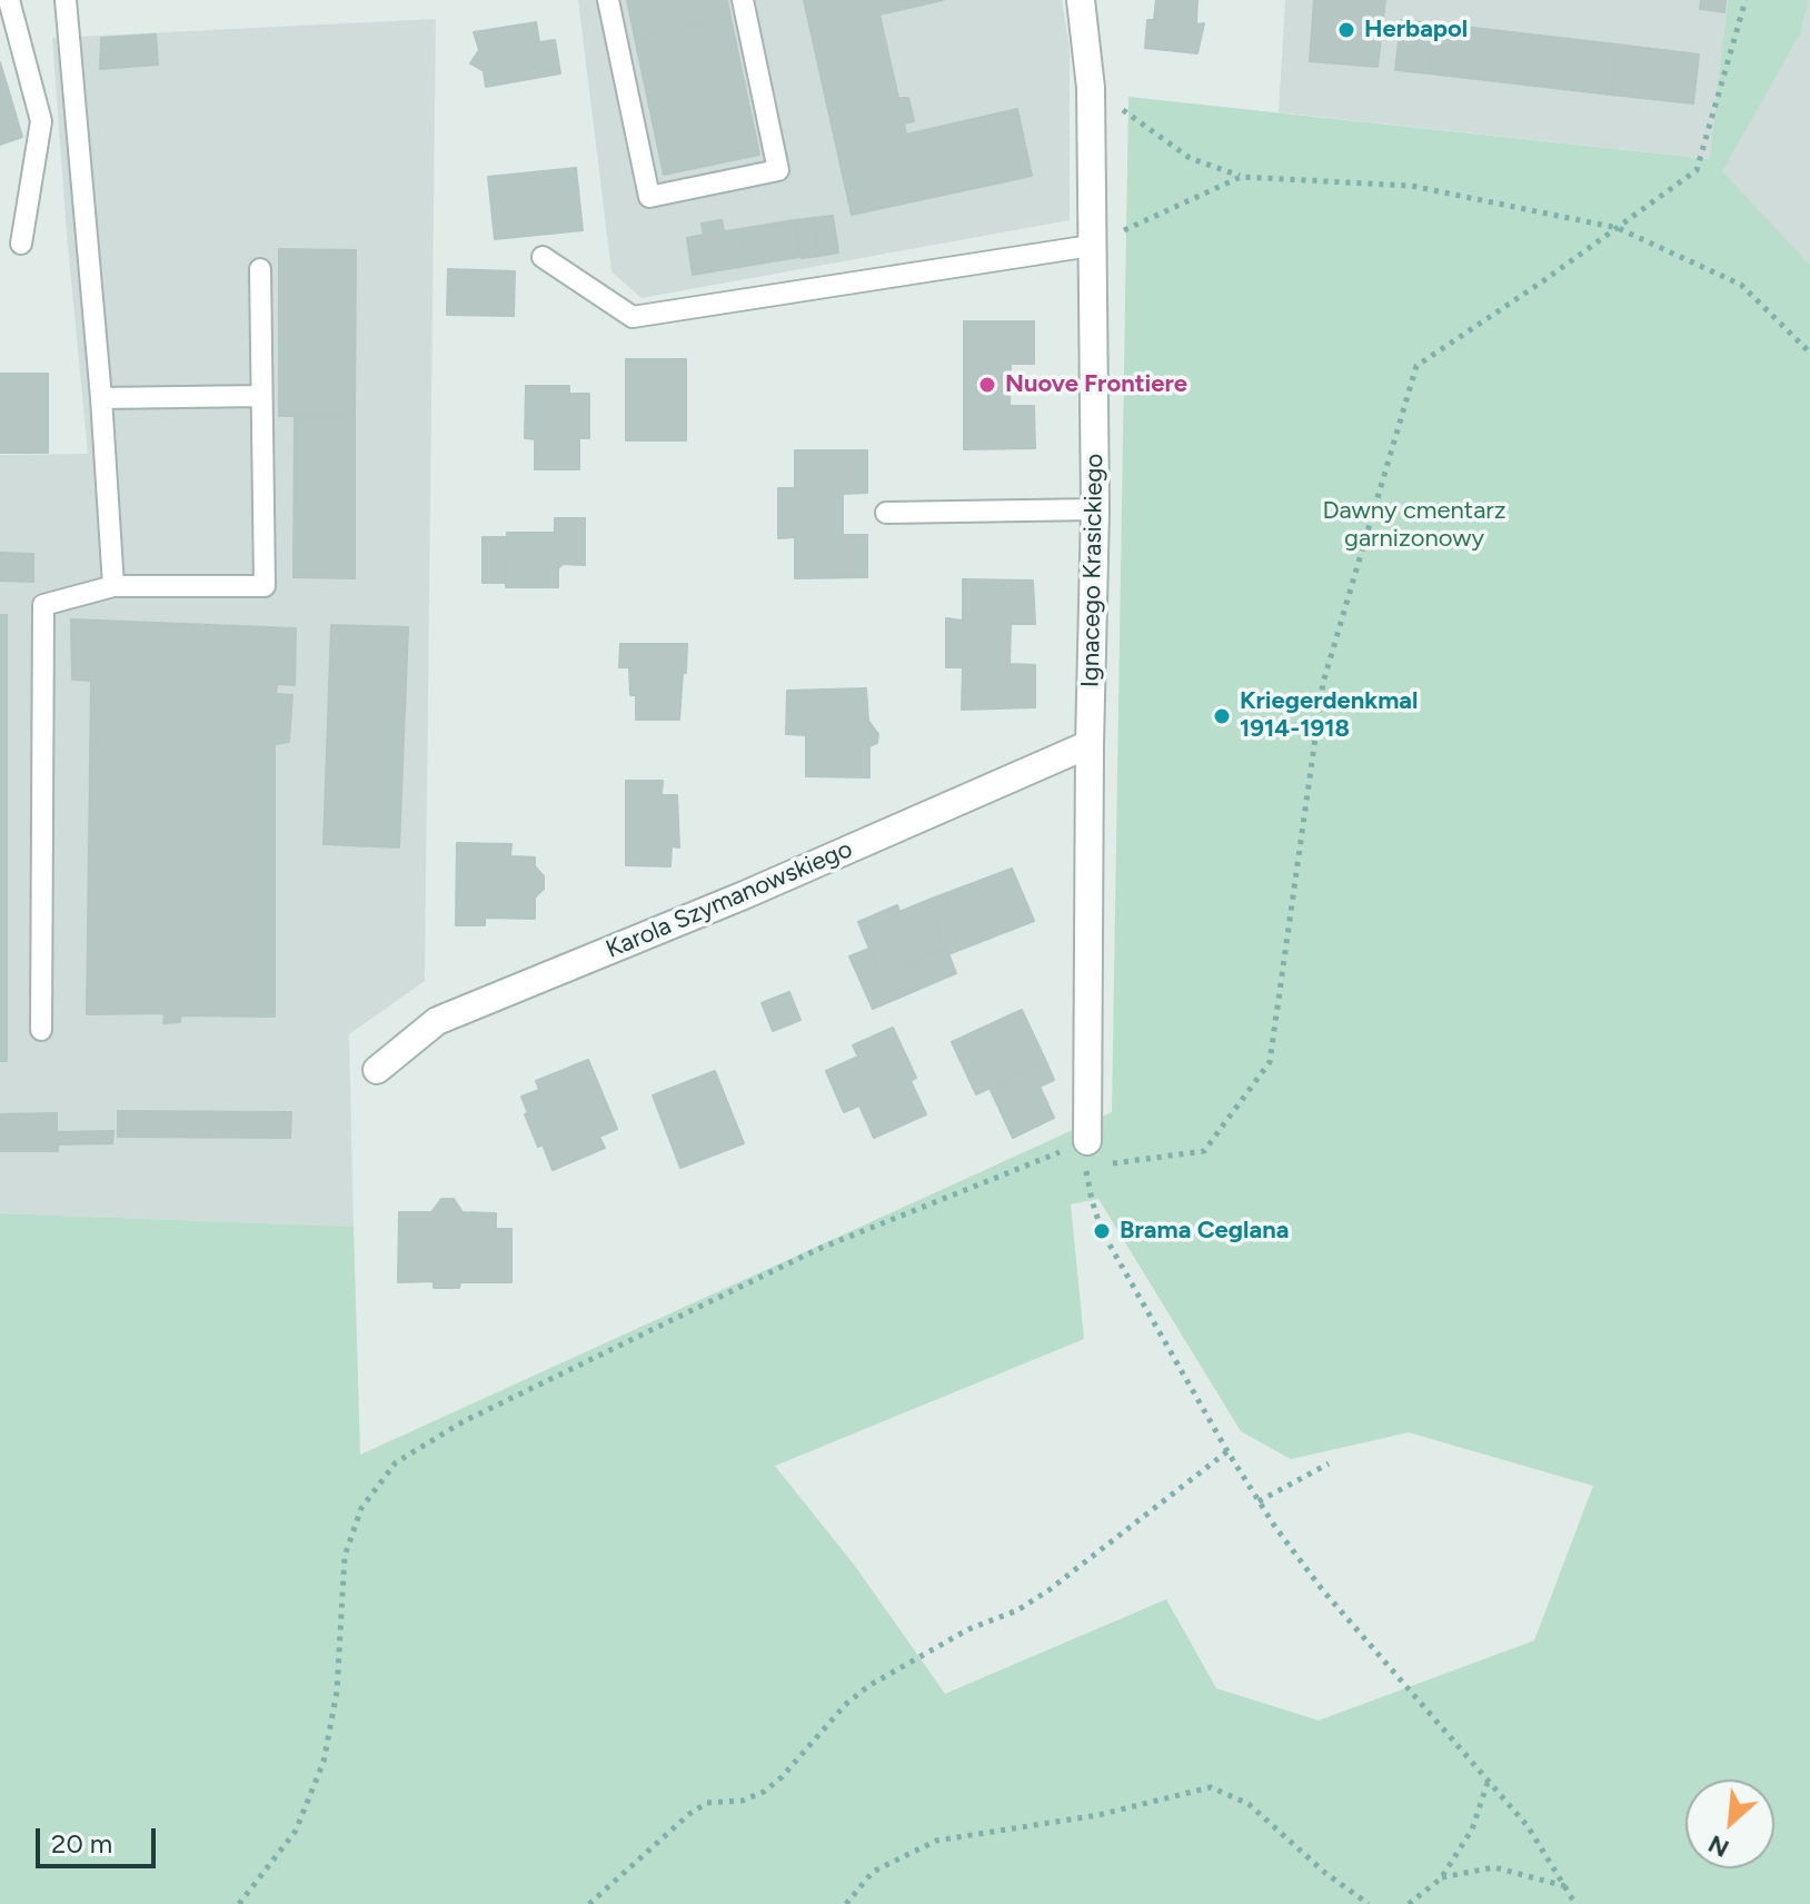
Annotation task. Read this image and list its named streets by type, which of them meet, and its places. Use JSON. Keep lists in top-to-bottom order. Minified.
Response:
{"streets":{"street":["Ignacego Krasickiego","Karola Szymanowskiego"]},"crossings":[["Ignacego Krasickiego","Karola Szymanowskiego"]],"parks":["Dawny cmentarz garnizonowy"],"places":["Herbapol","Nuove Frontiere","Kriegerdenkmal 1914-1918","Brama Ceglana"],"scale_bar":"20 m","north":"bottom left"}
